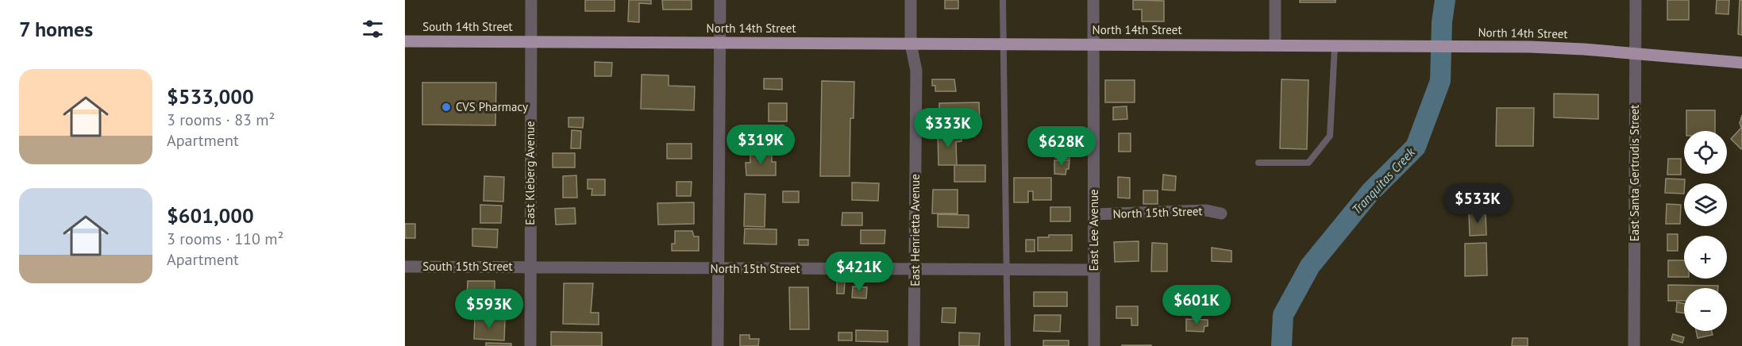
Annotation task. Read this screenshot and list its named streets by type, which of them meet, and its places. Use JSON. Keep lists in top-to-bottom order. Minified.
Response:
{"streets":{"main road":["South 14th Street","North 14th Street"],"street":["East Kleberg Avenue","East Santa Gertrudis Street","North 15th Street","East Henrietta Avenue","East Lee Avenue","South 15th Street"]},"crossings":[["South 14th Street","North 14th Street"],["South 14th Street","East Kleberg Avenue"],["North 14th Street","East Kleberg Avenue"],["North 14th Street","East Santa Gertrudis Street"],["North 14th Street","East Henrietta Avenue"],["North 14th Street","East Lee Avenue"],["East Kleberg Avenue","North 15th Street"],["East Kleberg Avenue","South 15th Street"],["North 15th Street","East Henrietta Avenue"],["North 15th Street","East Lee Avenue"],["North 15th Street","South 15th Street"]],"water":["Tranquitas Creek"],"places":["CVS Pharmacy"],"page":{"heading":"7 homes","list":[{"name":"$533,000","note":"3 rooms · 83 m² · Apartment"},{"name":"$601,000","note":"3 rooms · 110 m² · Apartment"}],"price":["$333K","$319K","$628K","$533K","$421K","$601K","$593K"],"map_buttons":["+","−"]}}
